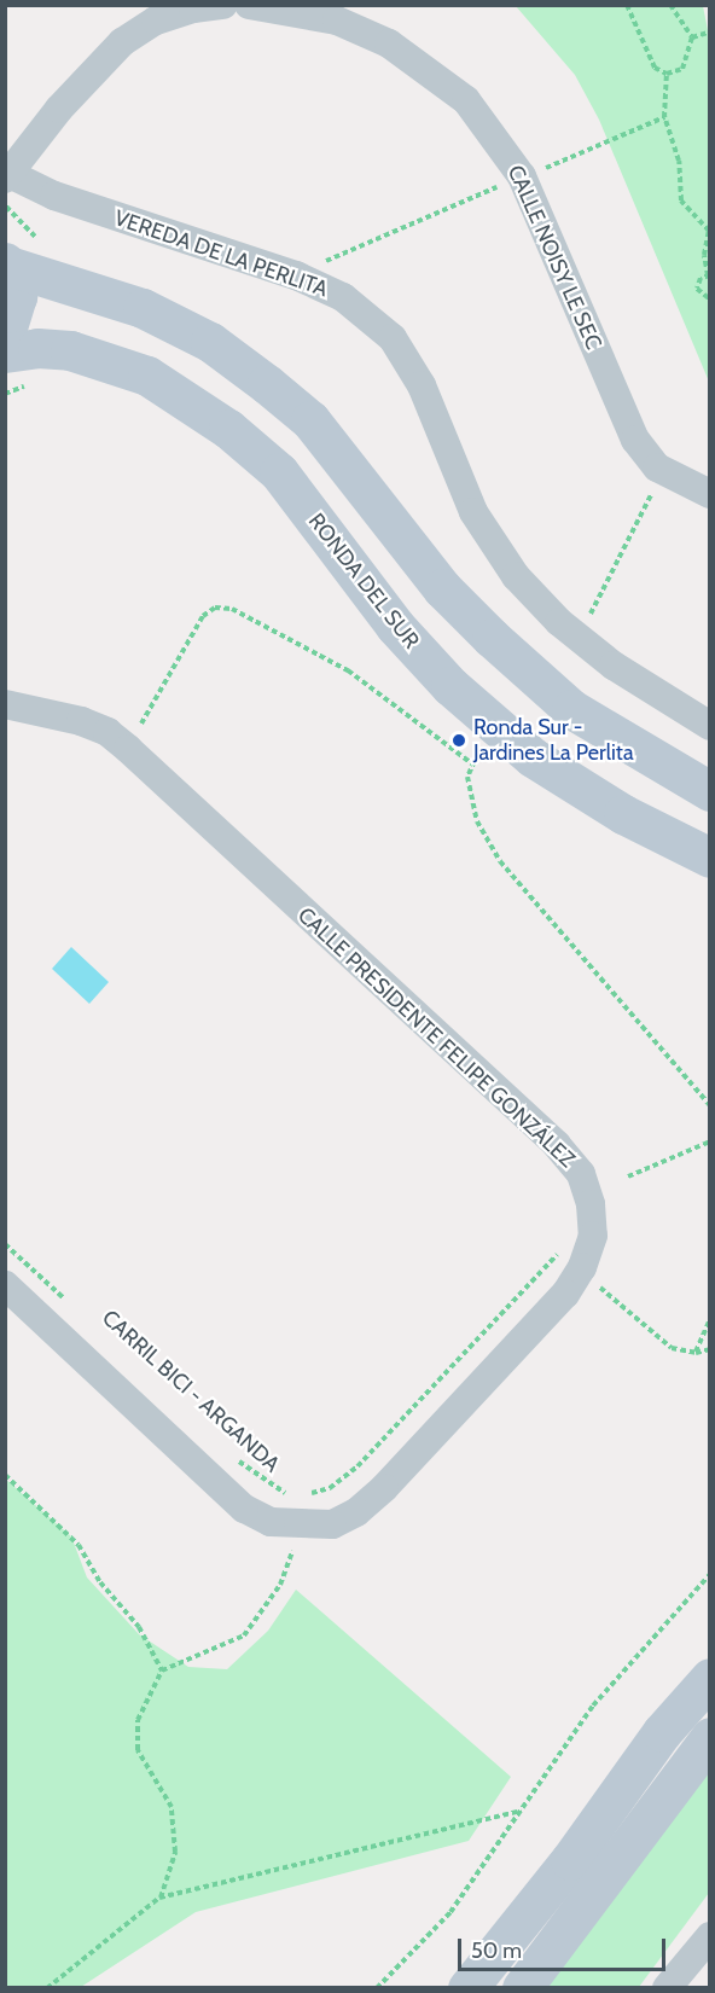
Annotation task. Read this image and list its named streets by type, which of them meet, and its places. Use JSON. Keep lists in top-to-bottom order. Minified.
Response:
{"streets":{"main road":["RONDA DEL SUR"],"street":["VEREDA DE LA PERLITA","CALLE NOISY LE SEC","CALLE PRESIDENTE FELIPE GONZÁLEZ"],"path":["CARRIL BICI - ARGANDA"]},"places":["Ronda Sur - Jardines La Perlita"],"scale_bar":"50 m"}
